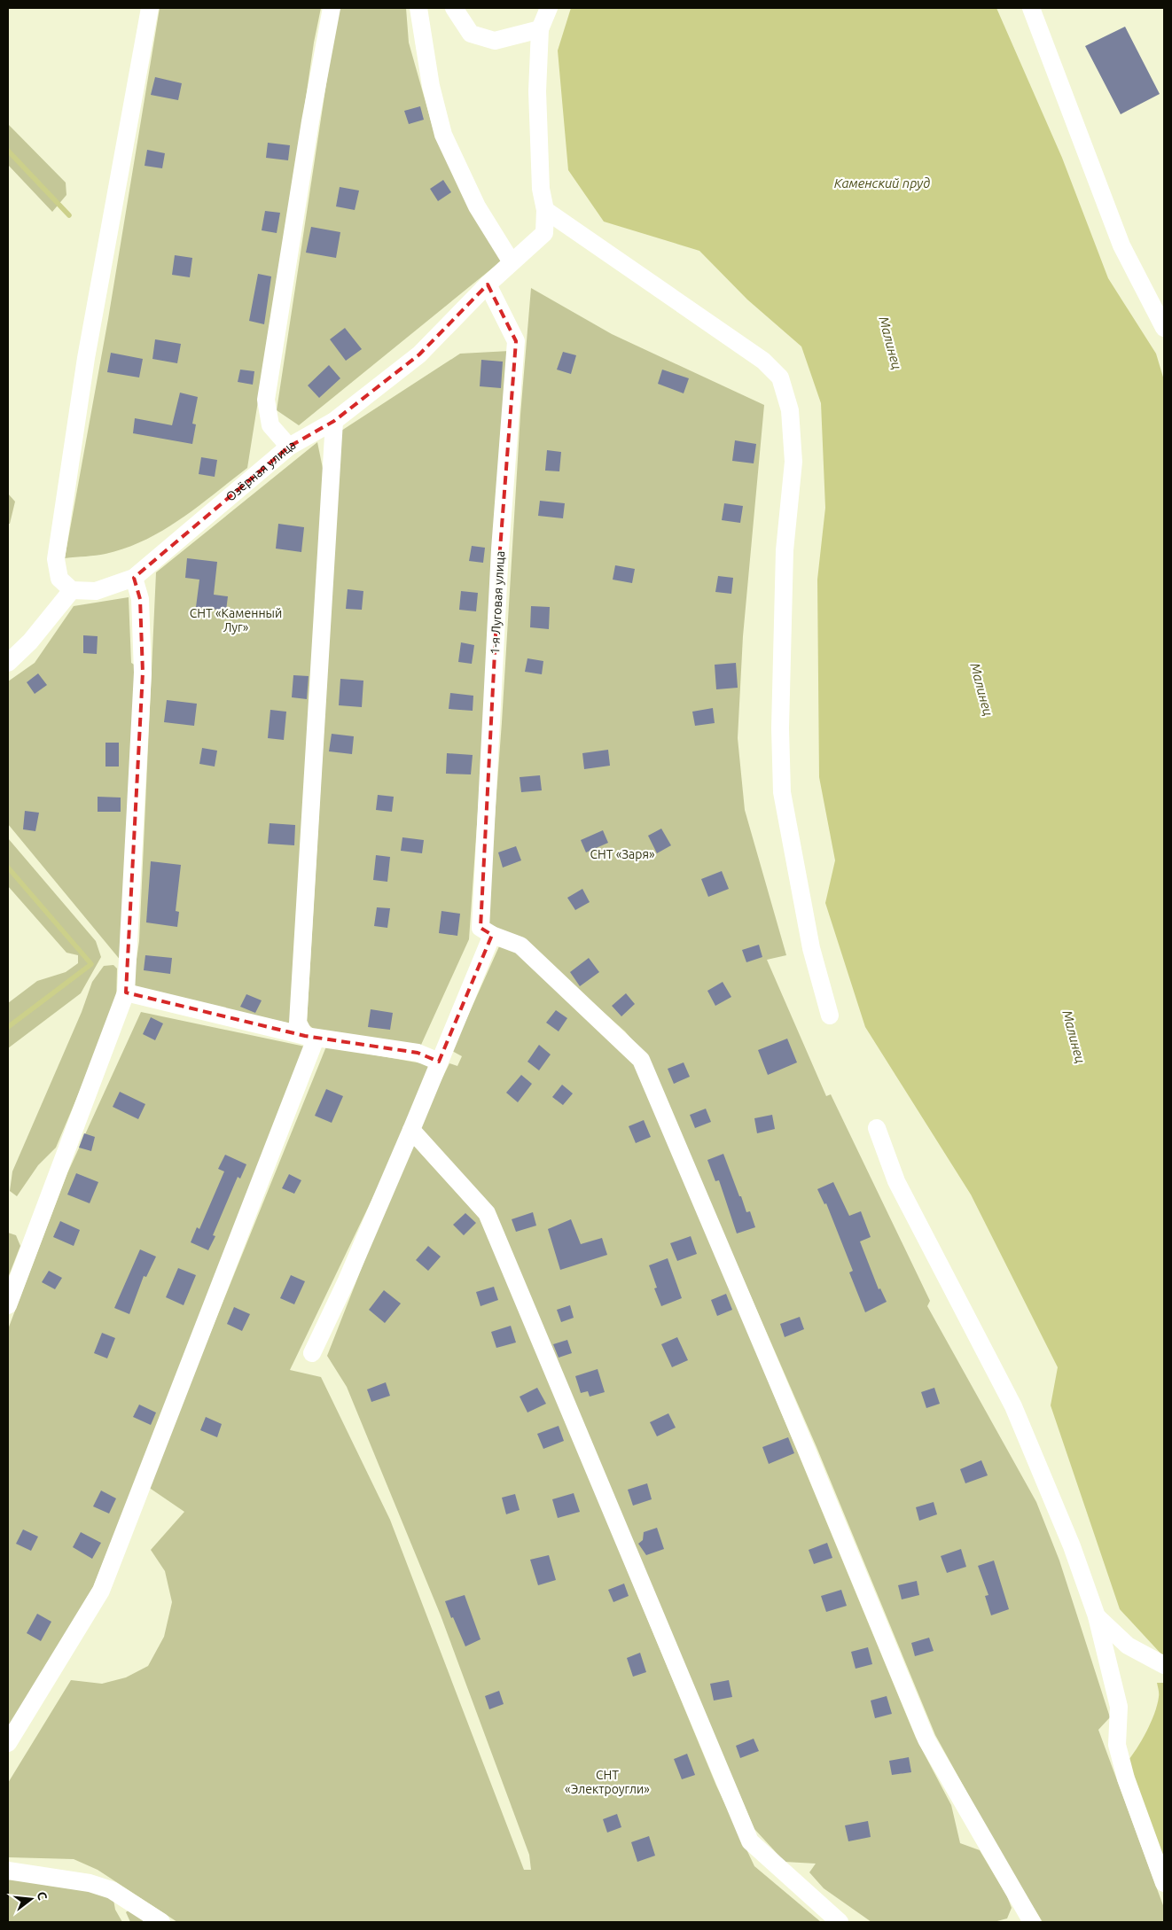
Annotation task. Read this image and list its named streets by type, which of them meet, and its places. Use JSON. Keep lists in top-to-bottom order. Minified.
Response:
{"streets":{"street":["Озёрная улица","1-я Луговая улица"]},"crossings":[["Озёрная улица","1-я Луговая улица"]],"water":["Каменский пруд","Малинец"],"parks":["СНТ «Каменный Луг»","СНТ «Заря»","СНТ «Электроугли»"],"north":"right"}
